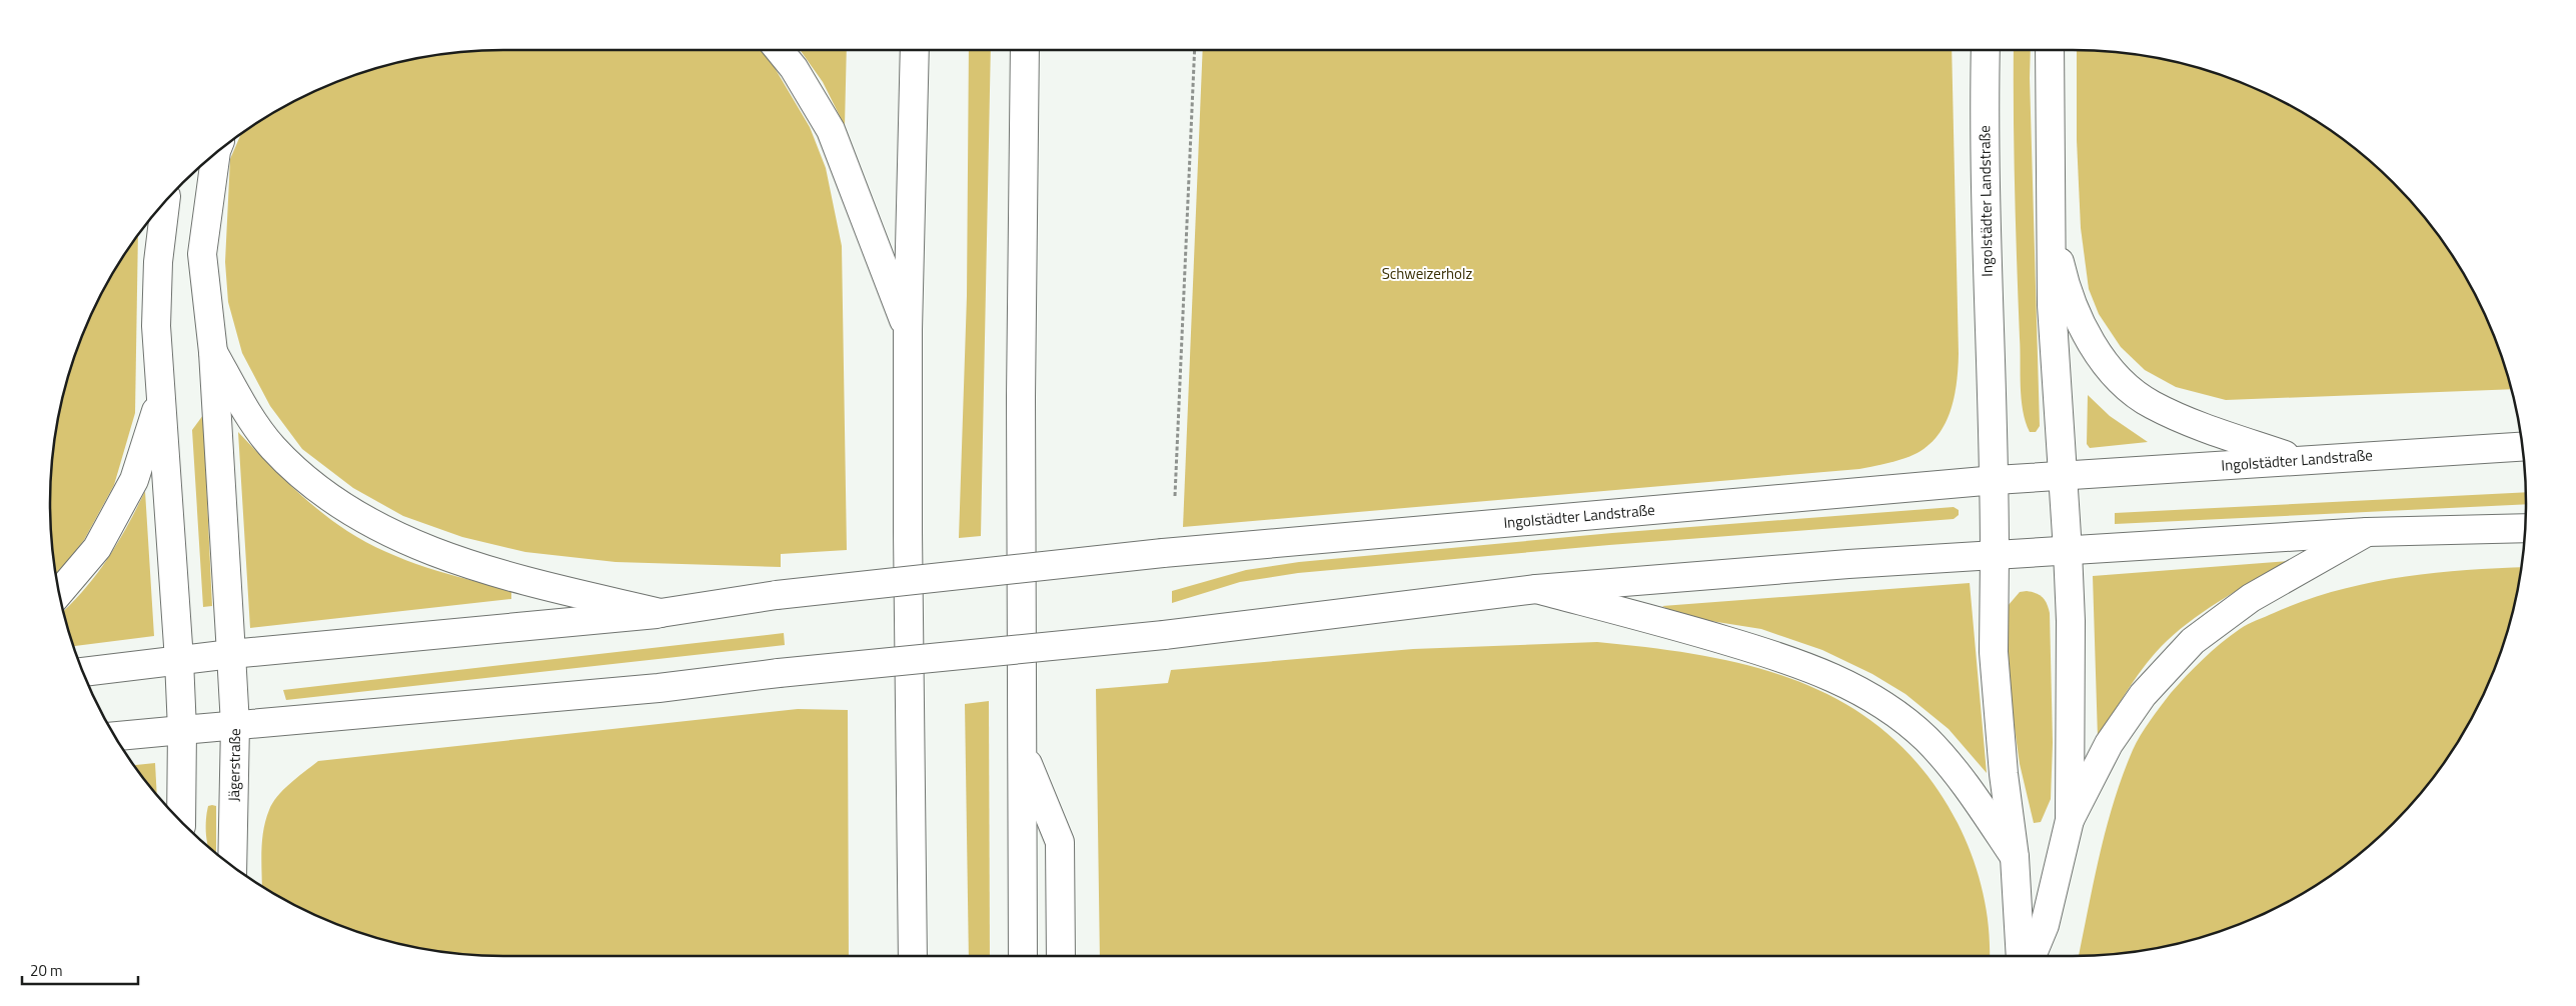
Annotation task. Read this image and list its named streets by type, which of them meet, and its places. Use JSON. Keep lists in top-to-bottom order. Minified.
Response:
{"streets":{"main road":["Ingolstädter Landstraße","Jägerstraße"]},"crossings":[["Ingolstädter Landstraße","Jägerstraße"]],"parks":["Schweizerholz"],"scale_bar":"20 m"}
